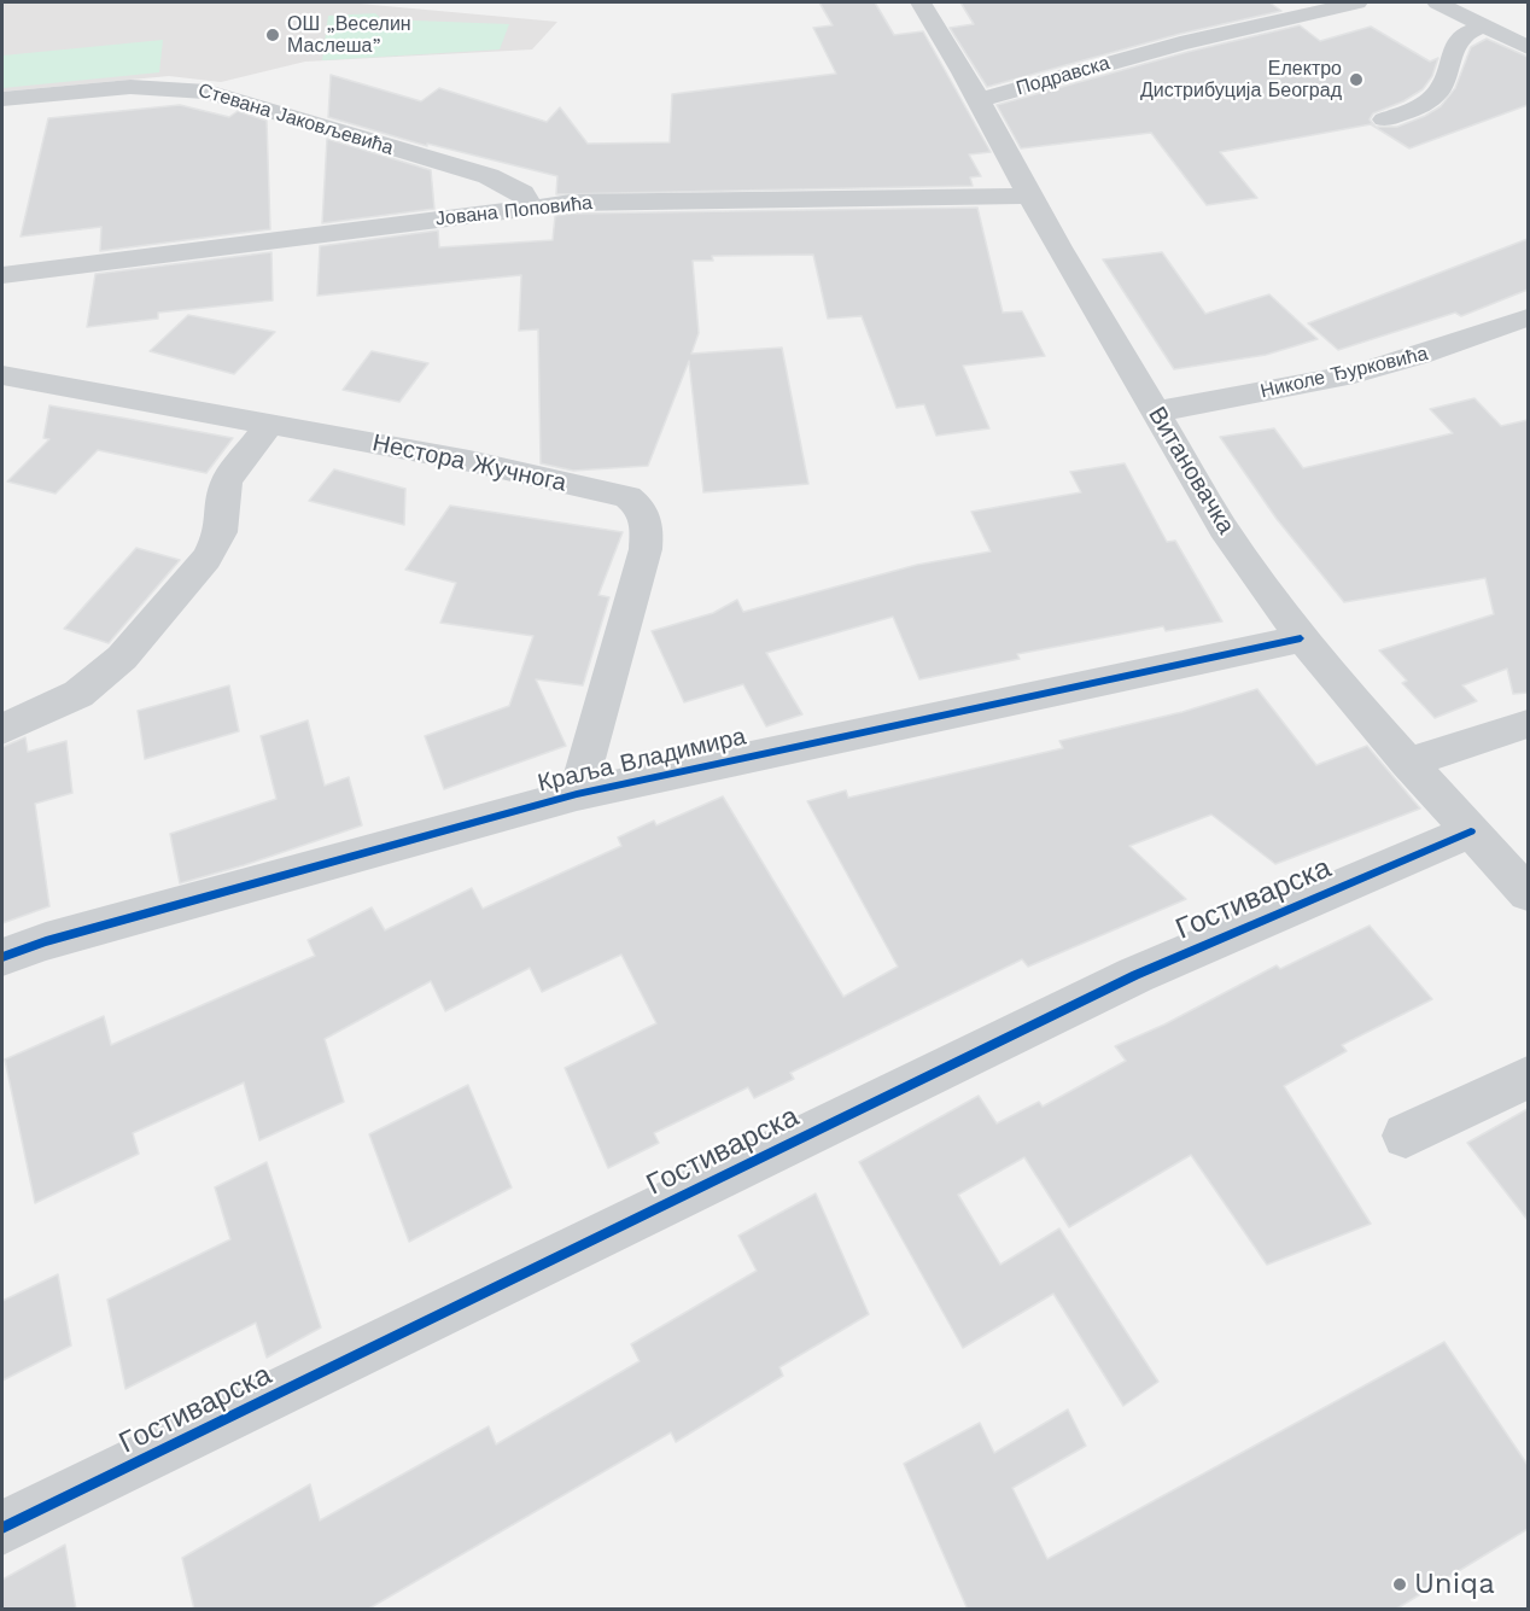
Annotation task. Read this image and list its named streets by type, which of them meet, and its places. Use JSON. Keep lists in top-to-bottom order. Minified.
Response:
{"streets":{"street":["Подравска","Стевана Јаковљевића","Јована Поповића","Николе Ђурковића","Нестора Жучнога","Витановачка","Краља Владимира","Гостиварска"]},"crossings":[["Подравска","Витановачка"],["Стевана Јаковљевића","Јована Поповића"],["Јована Поповића","Витановачка"],["Николе Ђурковића","Витановачка"],["Нестора Жучнога","Краља Владимира"],["Витановачка","Краља Владимира"],["Витановачка","Гостиварска"]],"places":["ОШ „Веселин Маслеша”","Електро Дистрибуција Београд","Uniqa"]}
